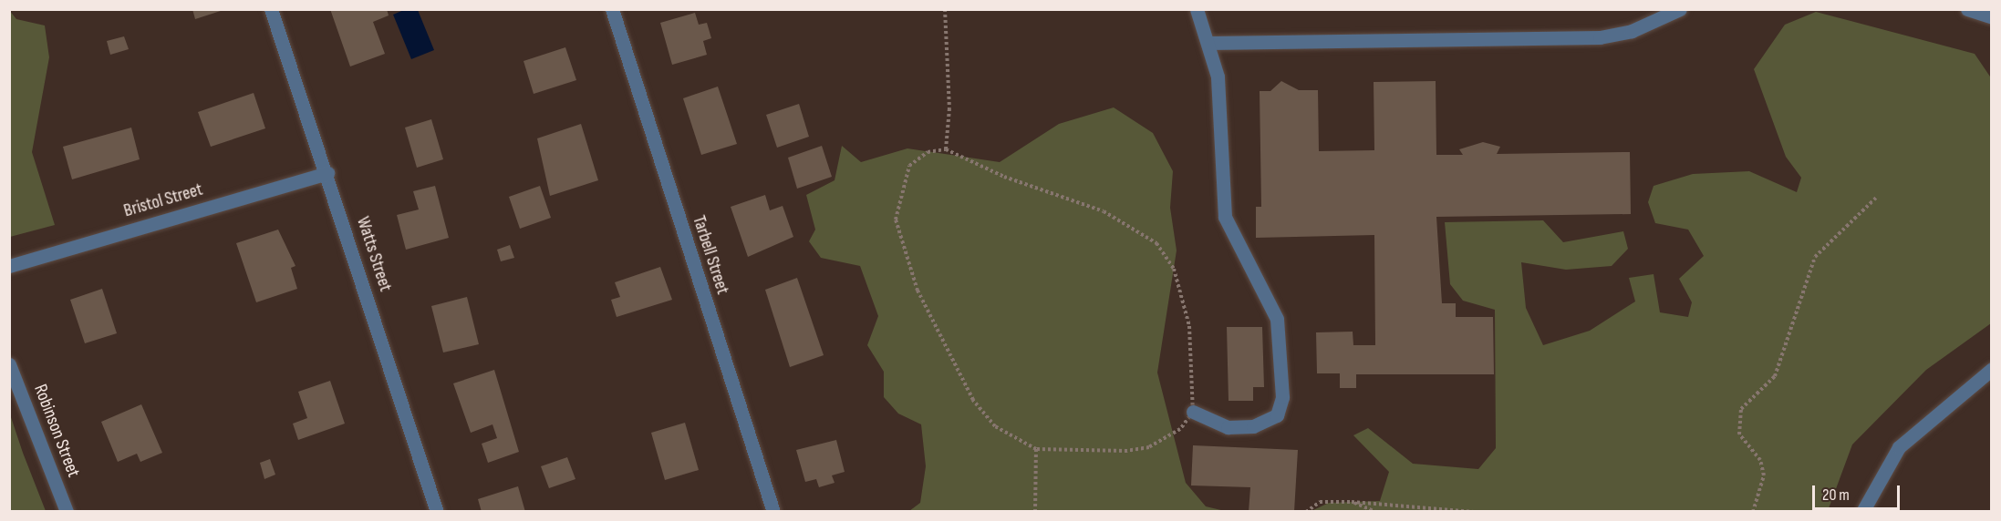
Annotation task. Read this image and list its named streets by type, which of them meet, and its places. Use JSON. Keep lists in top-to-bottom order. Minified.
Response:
{"streets":{"street":["Bristol Street","Watts Street","Tarbell Street","Robinson Street"]},"crossings":[["Bristol Street","Watts Street"]],"scale_bar":"20 m"}
